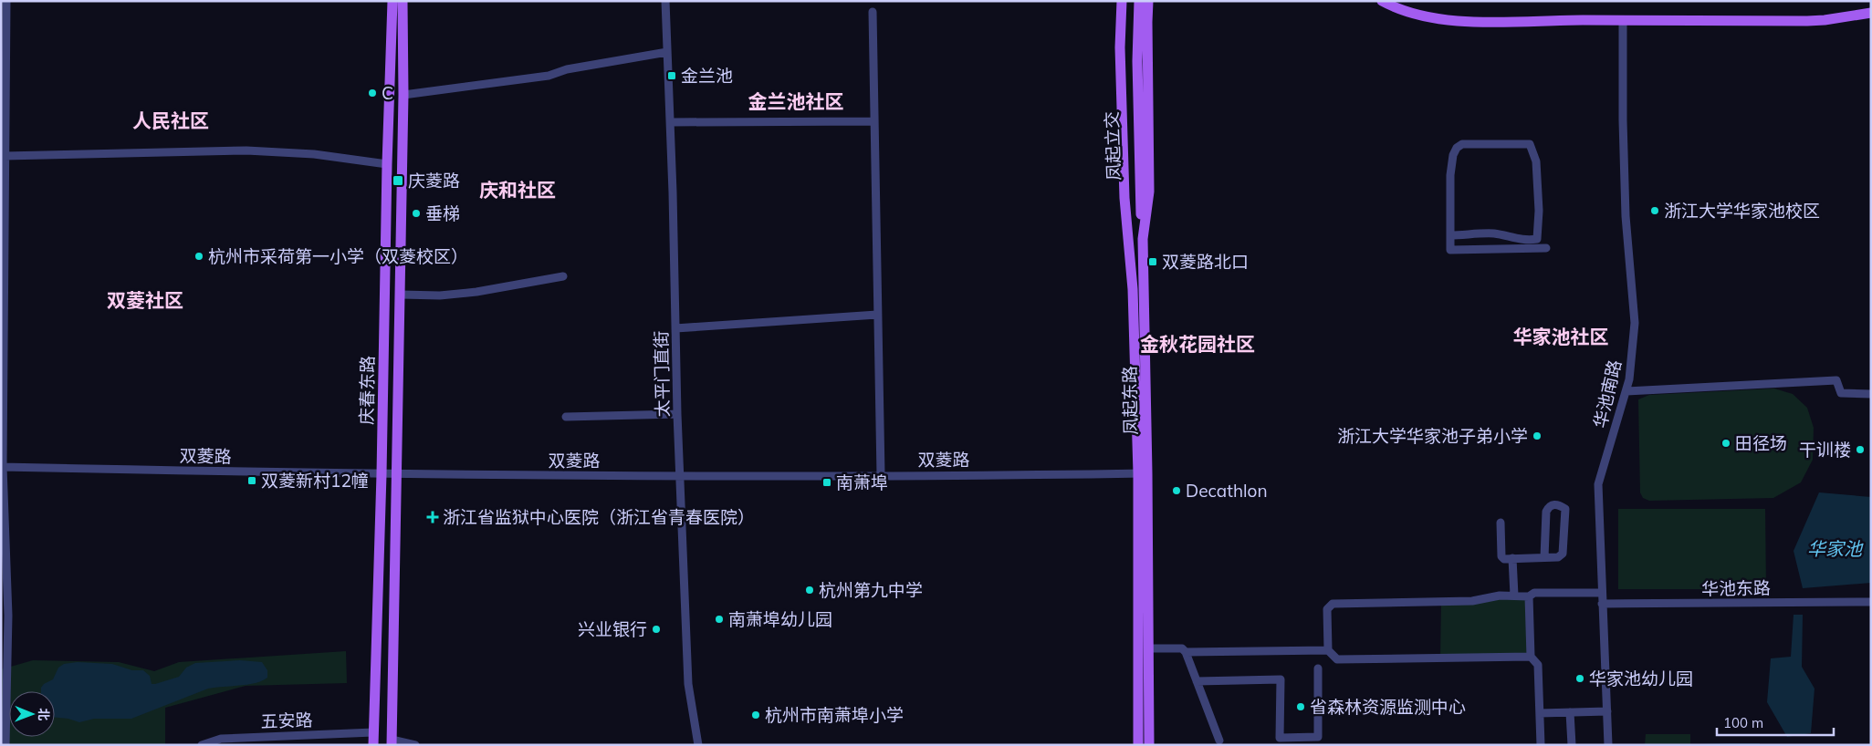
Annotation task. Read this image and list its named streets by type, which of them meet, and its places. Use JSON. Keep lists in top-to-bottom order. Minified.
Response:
{"streets":{"main road":["凤起立交","庆春东路","凤起东路"],"street":["太平门直街","华池南路","双菱路","华池东路","五安路"]},"crossings":[["凤起立交","凤起东路"],["太平门直街","双菱路"],["庆春东路","双菱路"],["庆春东路","五安路"],["华池南路","华池东路"],["凤起东路","双菱路"]],"districts":["金兰池社区","人民社区","庆和社区","双菱社区","华家池社区","金秋花园社区"],"water":["华家池"],"places":{"transit":["金兰池","庆菱路","双菱路北口","双菱新村12幢","南萧埠"],"other":["C","浙江大学华家池校区","垂梯","杭州市采荷第一小学（双菱校区）","浙江大学华家池子弟小学","田径场","干训楼","Decathlon","杭州第九中学","南萧埠幼儿园","兴业银行","华家池幼儿园","省森林资源监测中心","杭州市南萧埠小学"],"health":["浙江省监狱中心医院（浙江省青春医院）"]},"scale_bar":"100 m","north":"right"}
